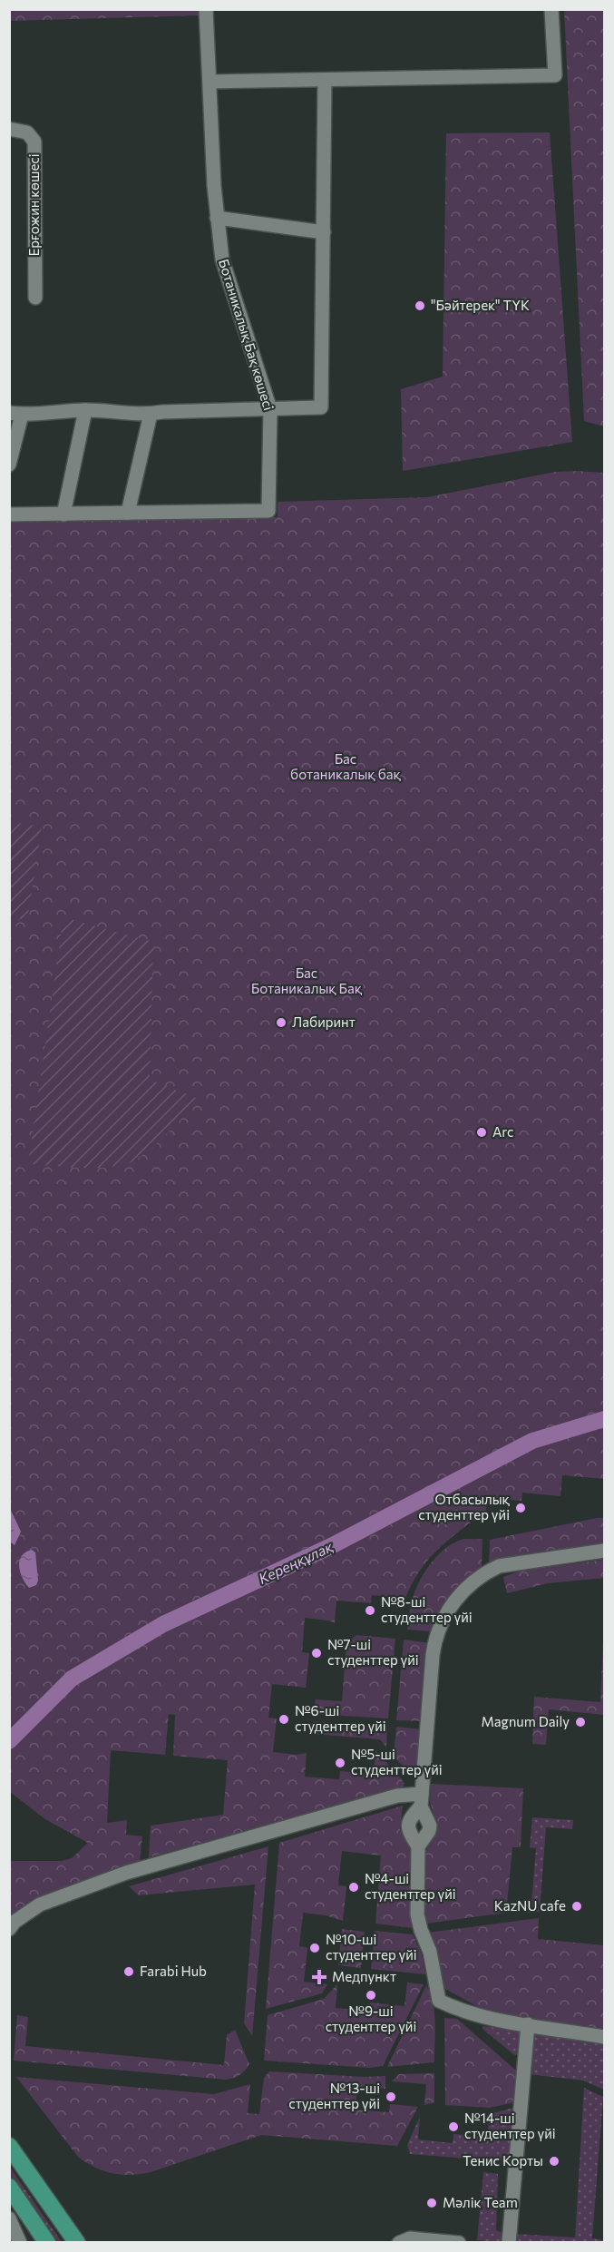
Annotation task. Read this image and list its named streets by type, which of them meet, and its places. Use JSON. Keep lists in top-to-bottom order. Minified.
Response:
{"streets":{"street":["Ерғожин көшесі","Ботаникалық Бақ көшесі"]},"water":["Кереңқұлақ"],"parks":["Бас ботаникалық бақ","Бас Ботаникалық Бақ"],"places":{"other":["\"Бәйтерек\" ТҮК","Лабиринт","Arc","Отбасылық студенттер үйі","№8-ші студенттер үйі","№7-ші студенттер үйі","№6-ші студенттер үйі","Magnum Daily","№5-ші студенттер үйі","№4-ші студенттер үйі","KazNU cafe","№10-ші студенттер үйі","Farabi Hub","№9-ші студенттер үйі","№13-ші студенттер үйі","№14-ші студенттер үйі","Тенис Корты","Мәлік Team"],"health":["Медпункт"]}}
